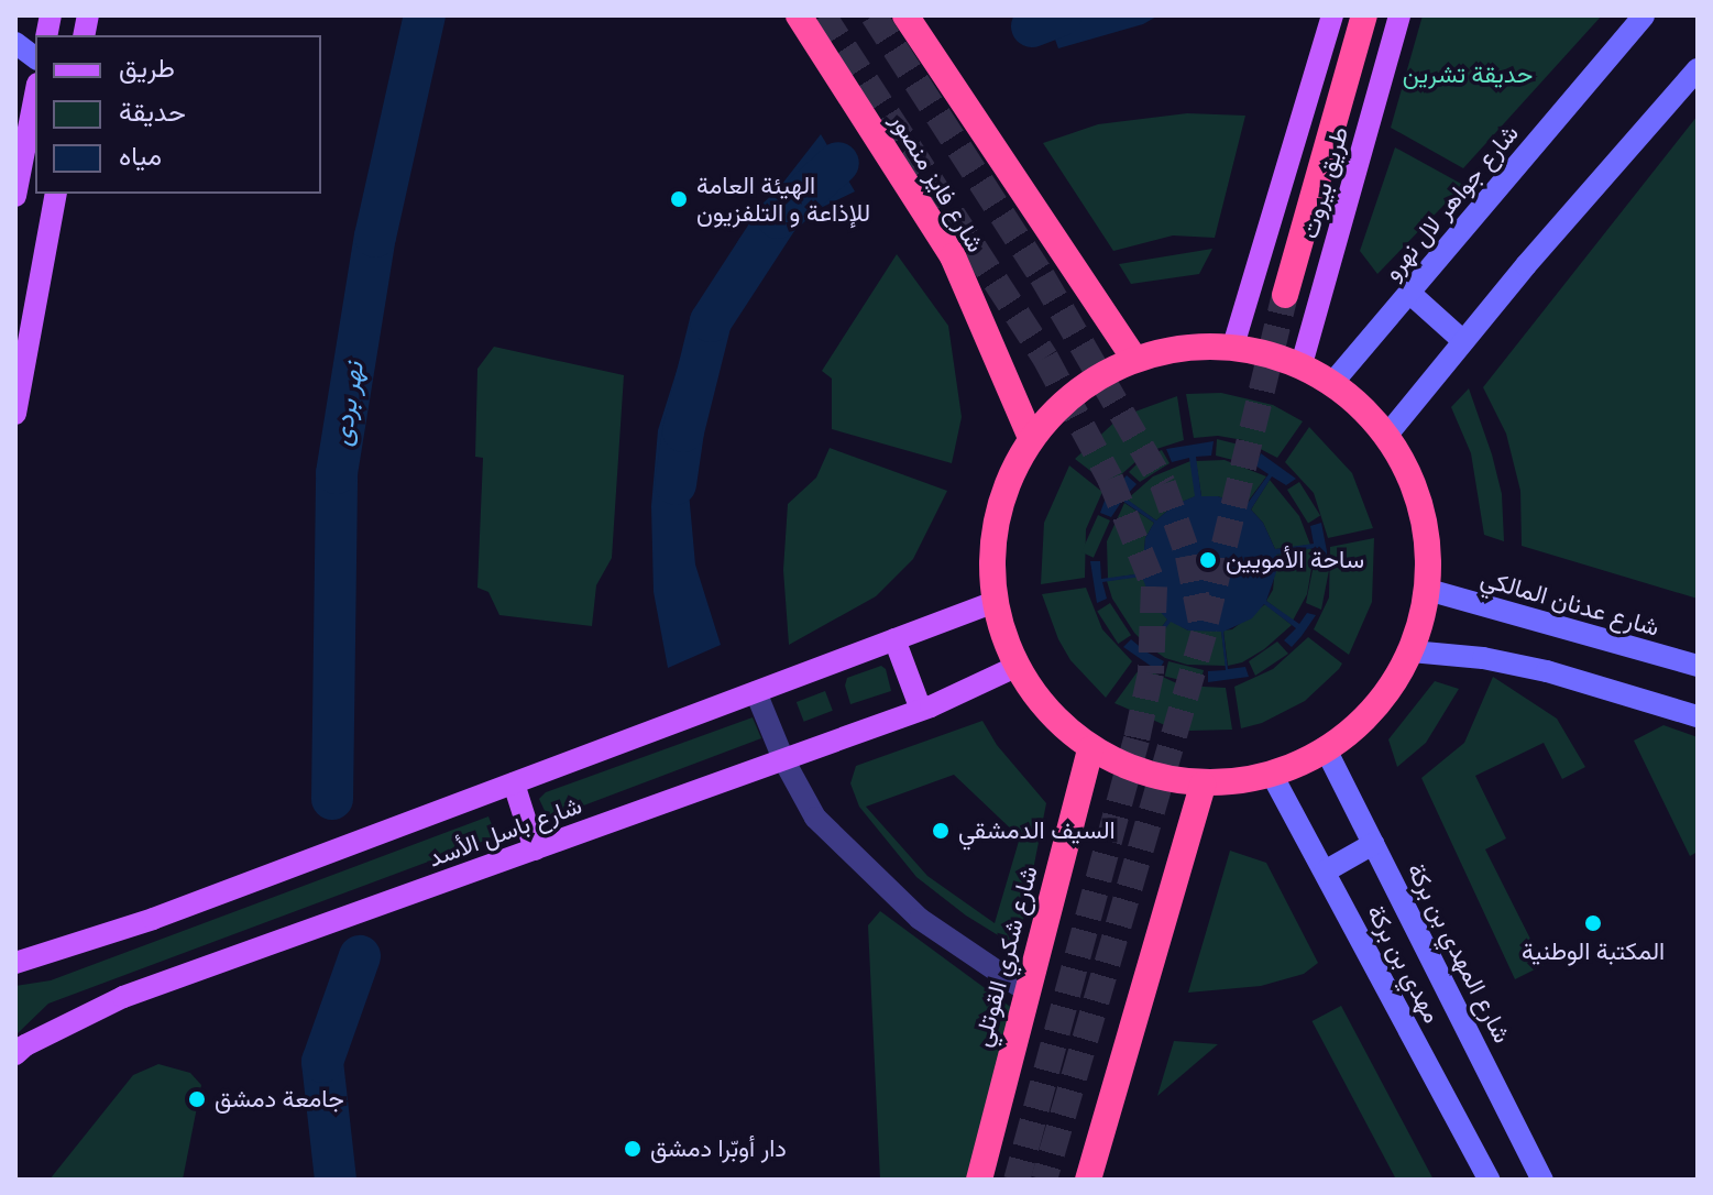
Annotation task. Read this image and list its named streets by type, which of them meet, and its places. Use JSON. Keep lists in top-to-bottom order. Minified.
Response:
{"streets":{"highway":["شارع فايز منصور","شارع شكري القوتلي"],"main road":["طريق بيروت","شارع جواهر لال نهرو","شارع عدنان المالكي","شارع باسل الأسد","شارع المهدي بن بركة","مهدي بن بركة"]},"water":["نهر بردى"],"parks":["حديقة تشرين"],"places":["الهيئة العامة للإذاعة و التلفزيون","ساحة الأمويين","السيف الدمشقي","المكتبة الوطنية","جامعة دمشق","دار أوبّرا دمشق"],"legend":["طريق","حديقة","مياه"]}
